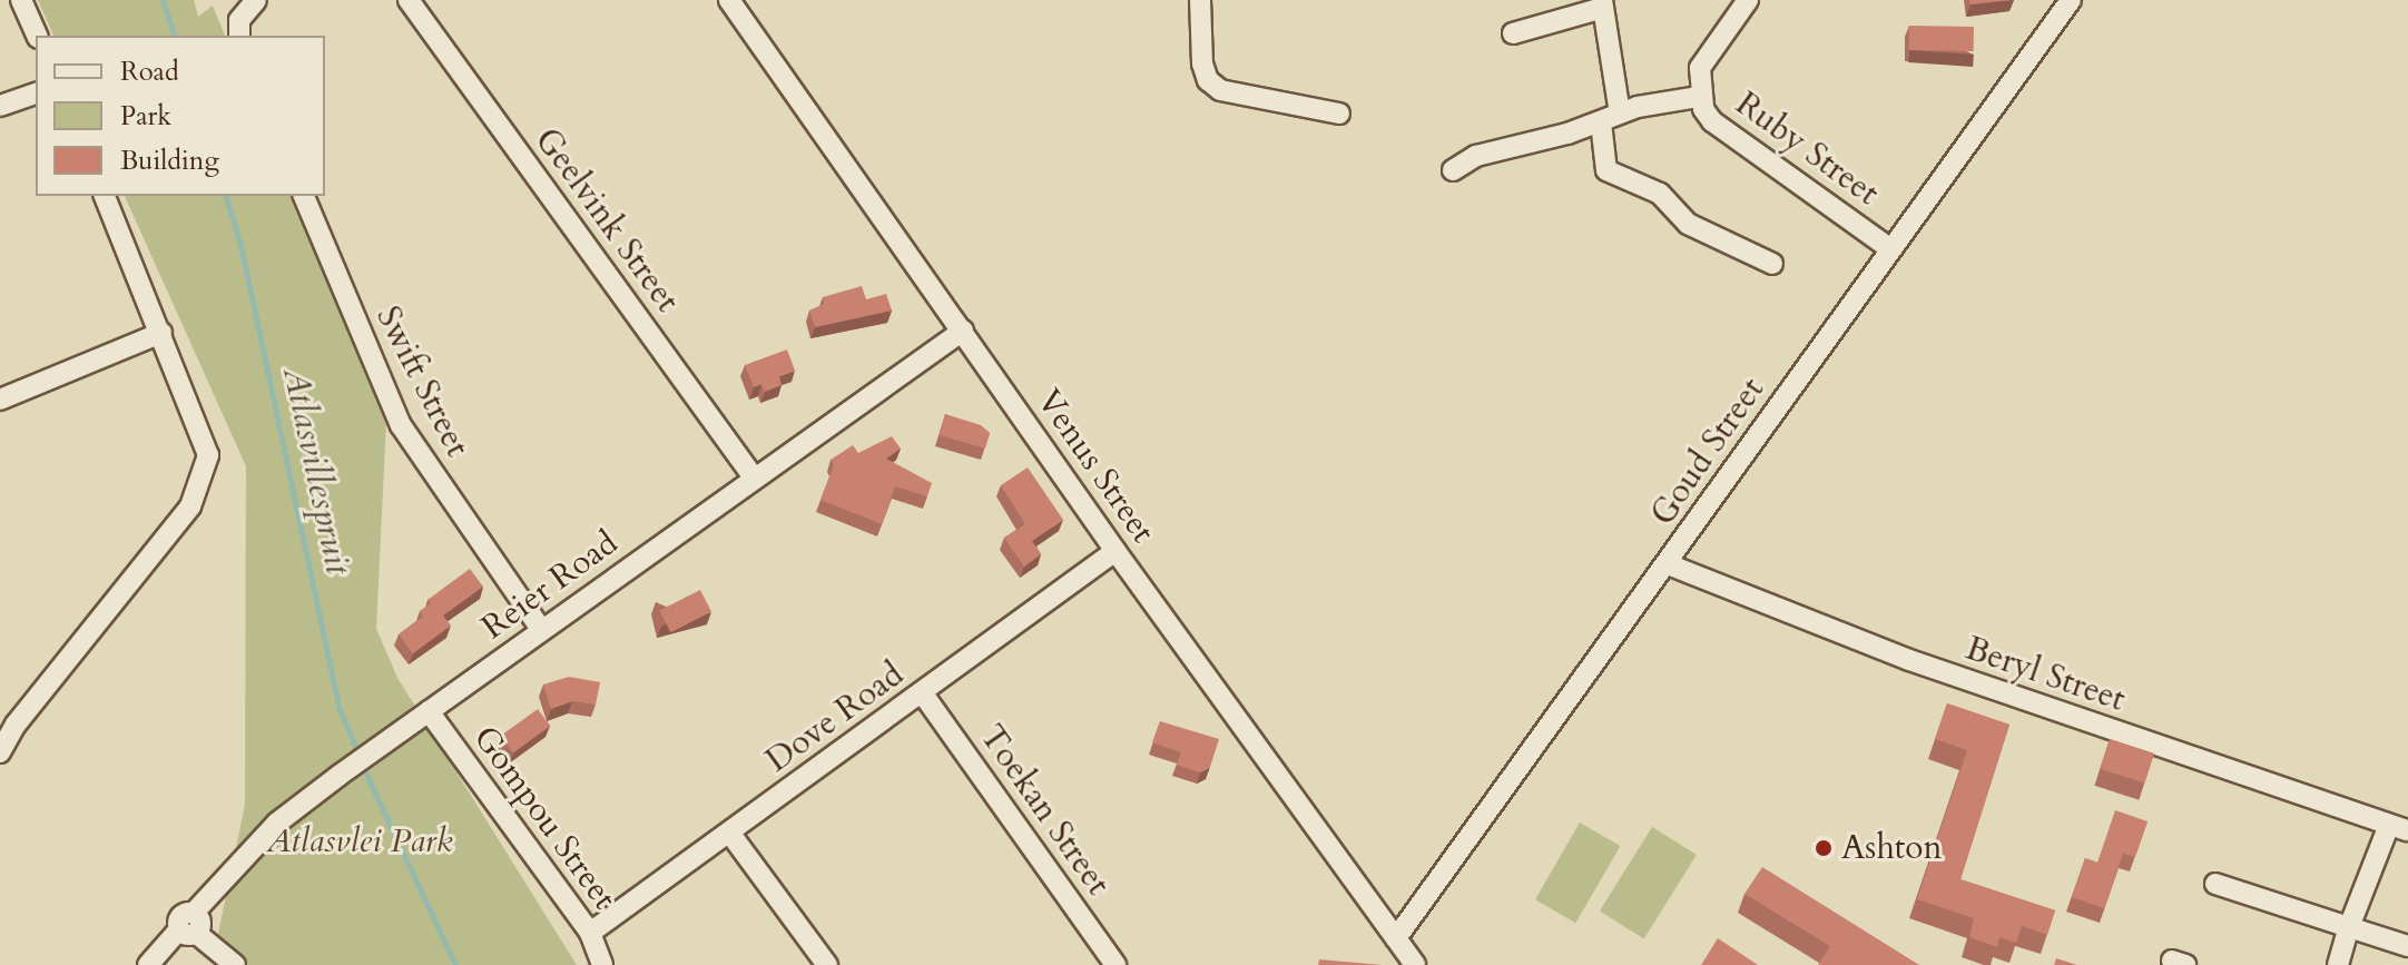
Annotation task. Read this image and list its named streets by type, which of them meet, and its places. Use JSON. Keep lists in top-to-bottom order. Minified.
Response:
{"streets":{"street":["Ruby Street","Geelvink Street","Swift Street","Goud Street","Venus Street","Reier Road","Beryl Street","Dove Road","Toekan Street","Gompou Street"]},"crossings":[["Ruby Street","Goud Street"],["Geelvink Street","Reier Road"],["Swift Street","Reier Road"],["Goud Street","Venus Street"],["Goud Street","Beryl Street"],["Venus Street","Reier Road"],["Venus Street","Dove Road"],["Reier Road","Gompou Street"],["Dove Road","Toekan Street"],["Dove Road","Gompou Street"]],"water":["Atlasvillespruit"],"parks":["Atlasvlei Park"],"places":["Ashton"],"legend":["Road","Park","Building"]}
